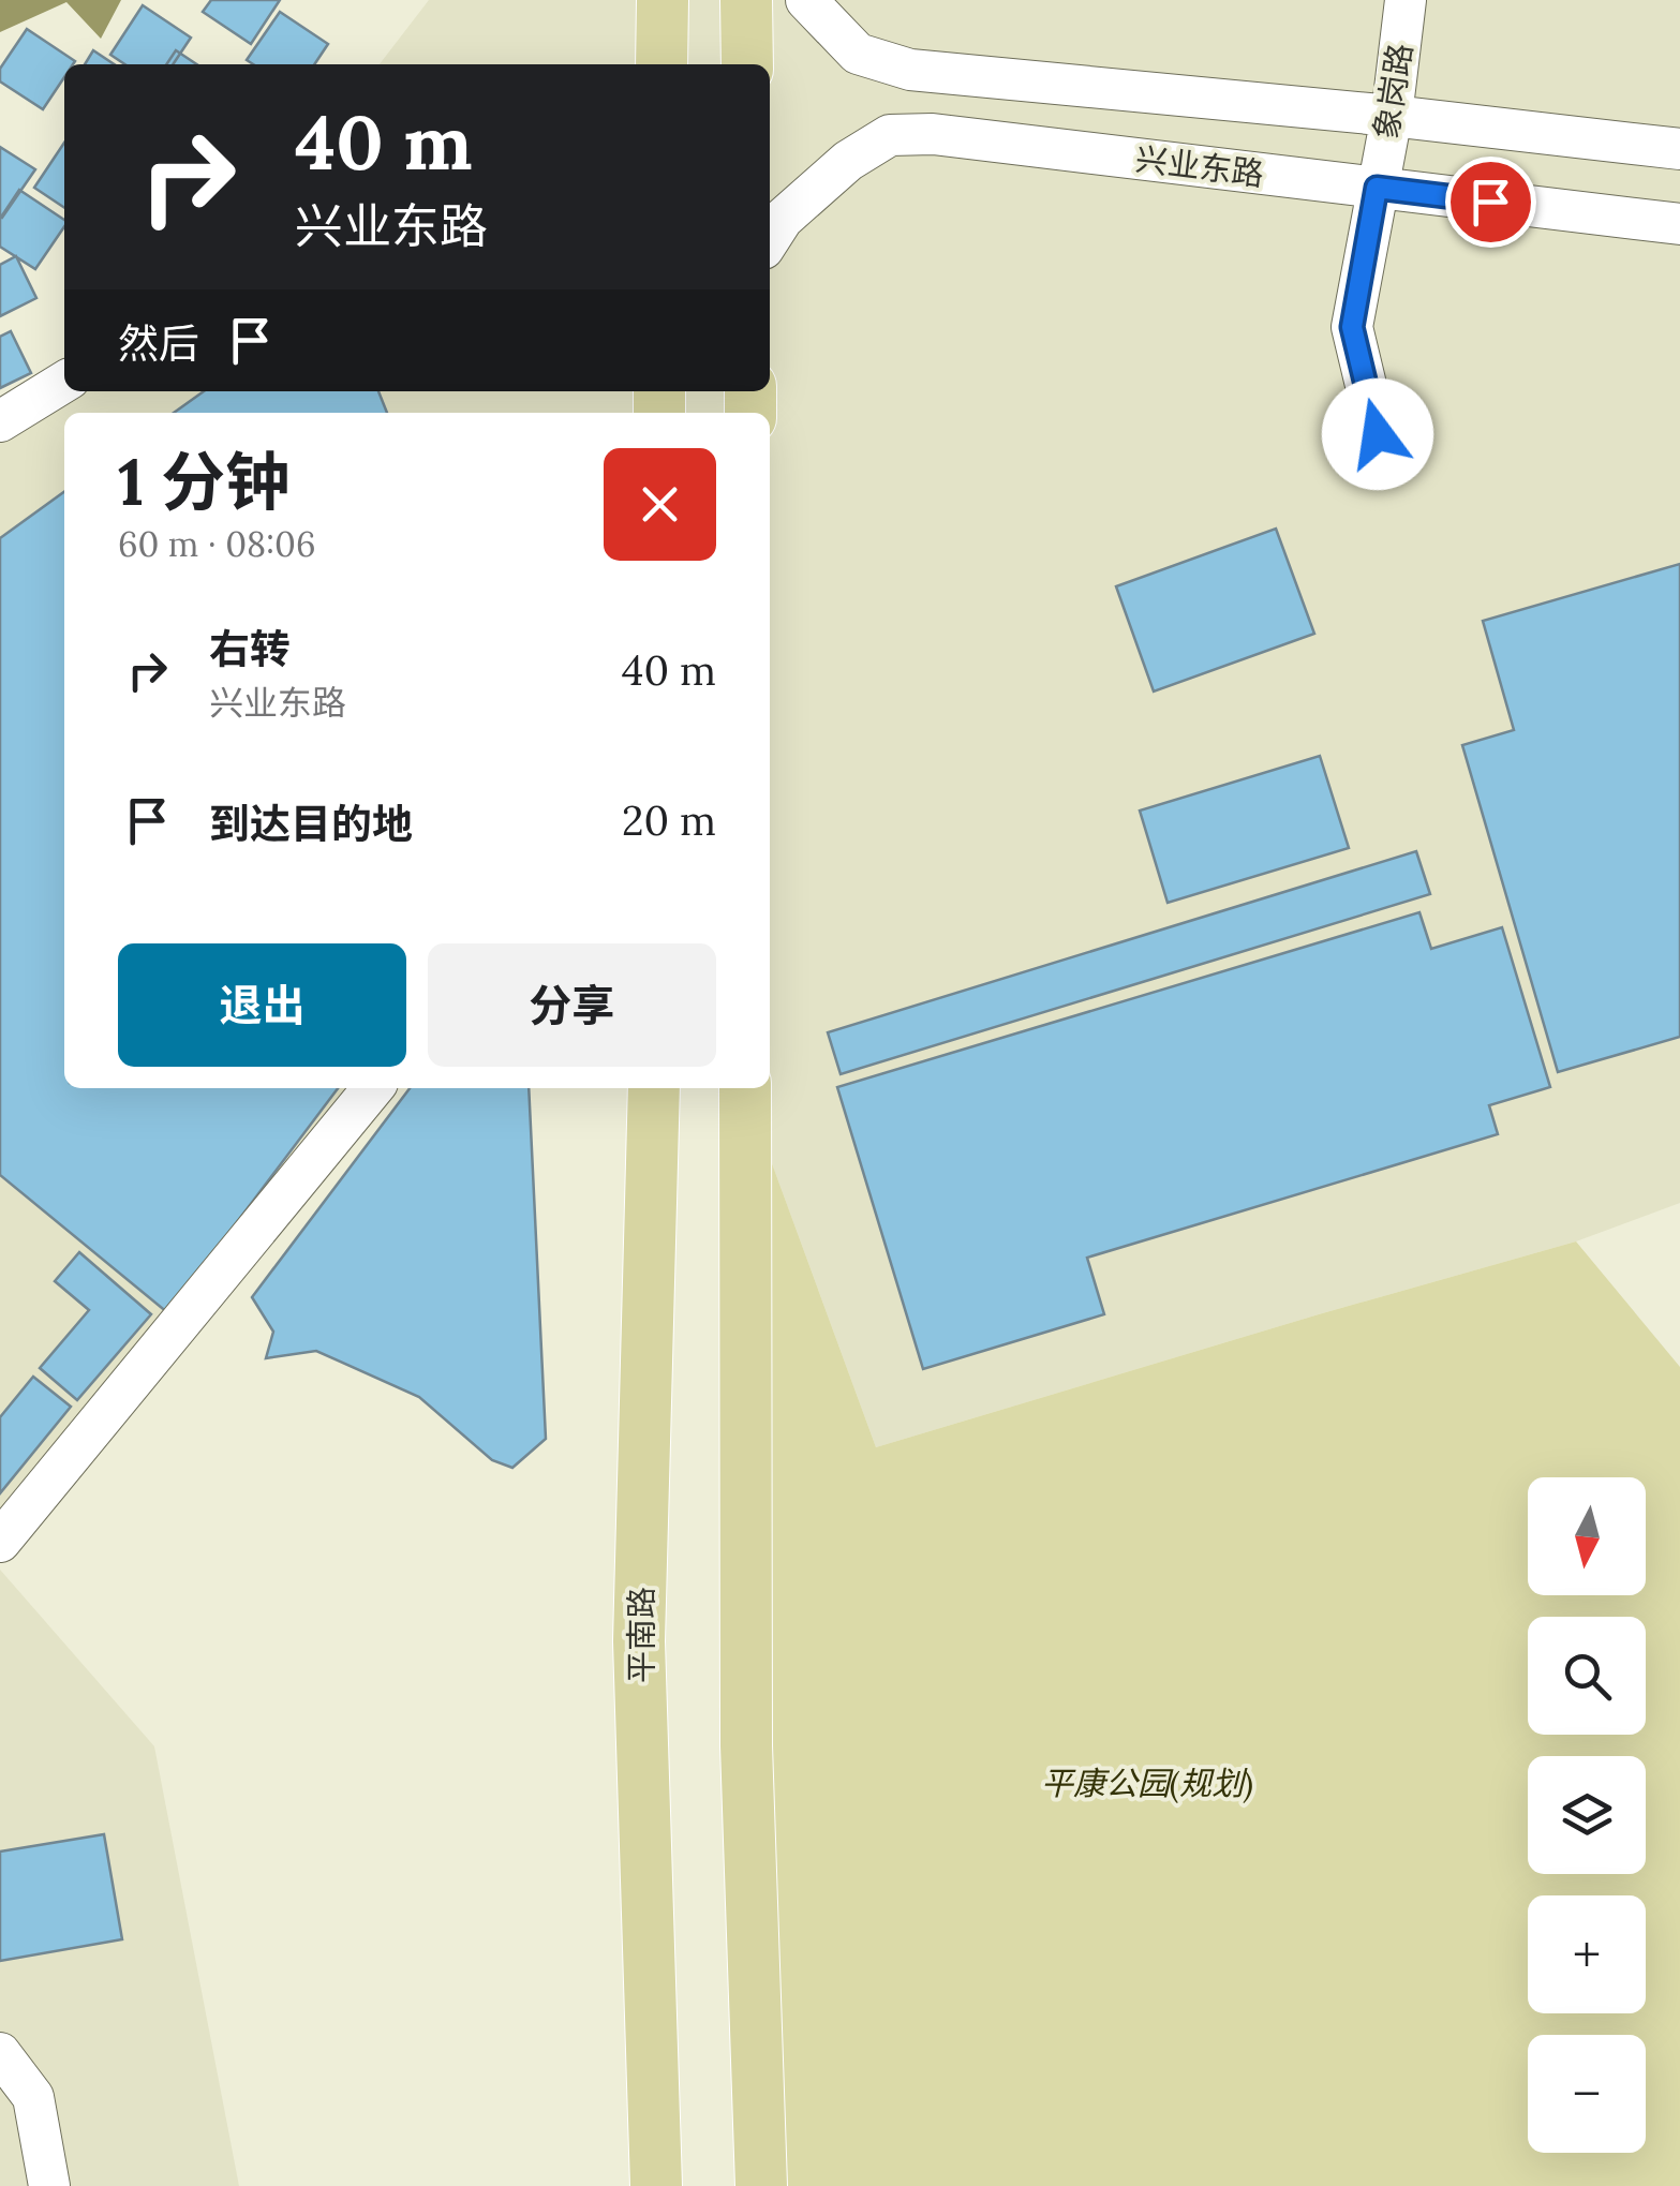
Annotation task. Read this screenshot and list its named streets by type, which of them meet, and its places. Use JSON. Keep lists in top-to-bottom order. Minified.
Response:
{"streets":{"main road":["平南路"],"street":["象岗路","兴业东路"]},"crossings":[["象岗路","兴业东路"]],"parks":["平康公园(规划)"],"north":"bottom","page":{"turn":["40 m","兴业东路"],"then":"然后","heading":["1 分钟","60 m · 08:06"],"list":[{"name":"右转","note":"兴业东路","value":"40 m"},{"name":"到达目的地","value":"20 m"}],"buttons":["退出","分享"],"map_buttons":["+","−"]}}
